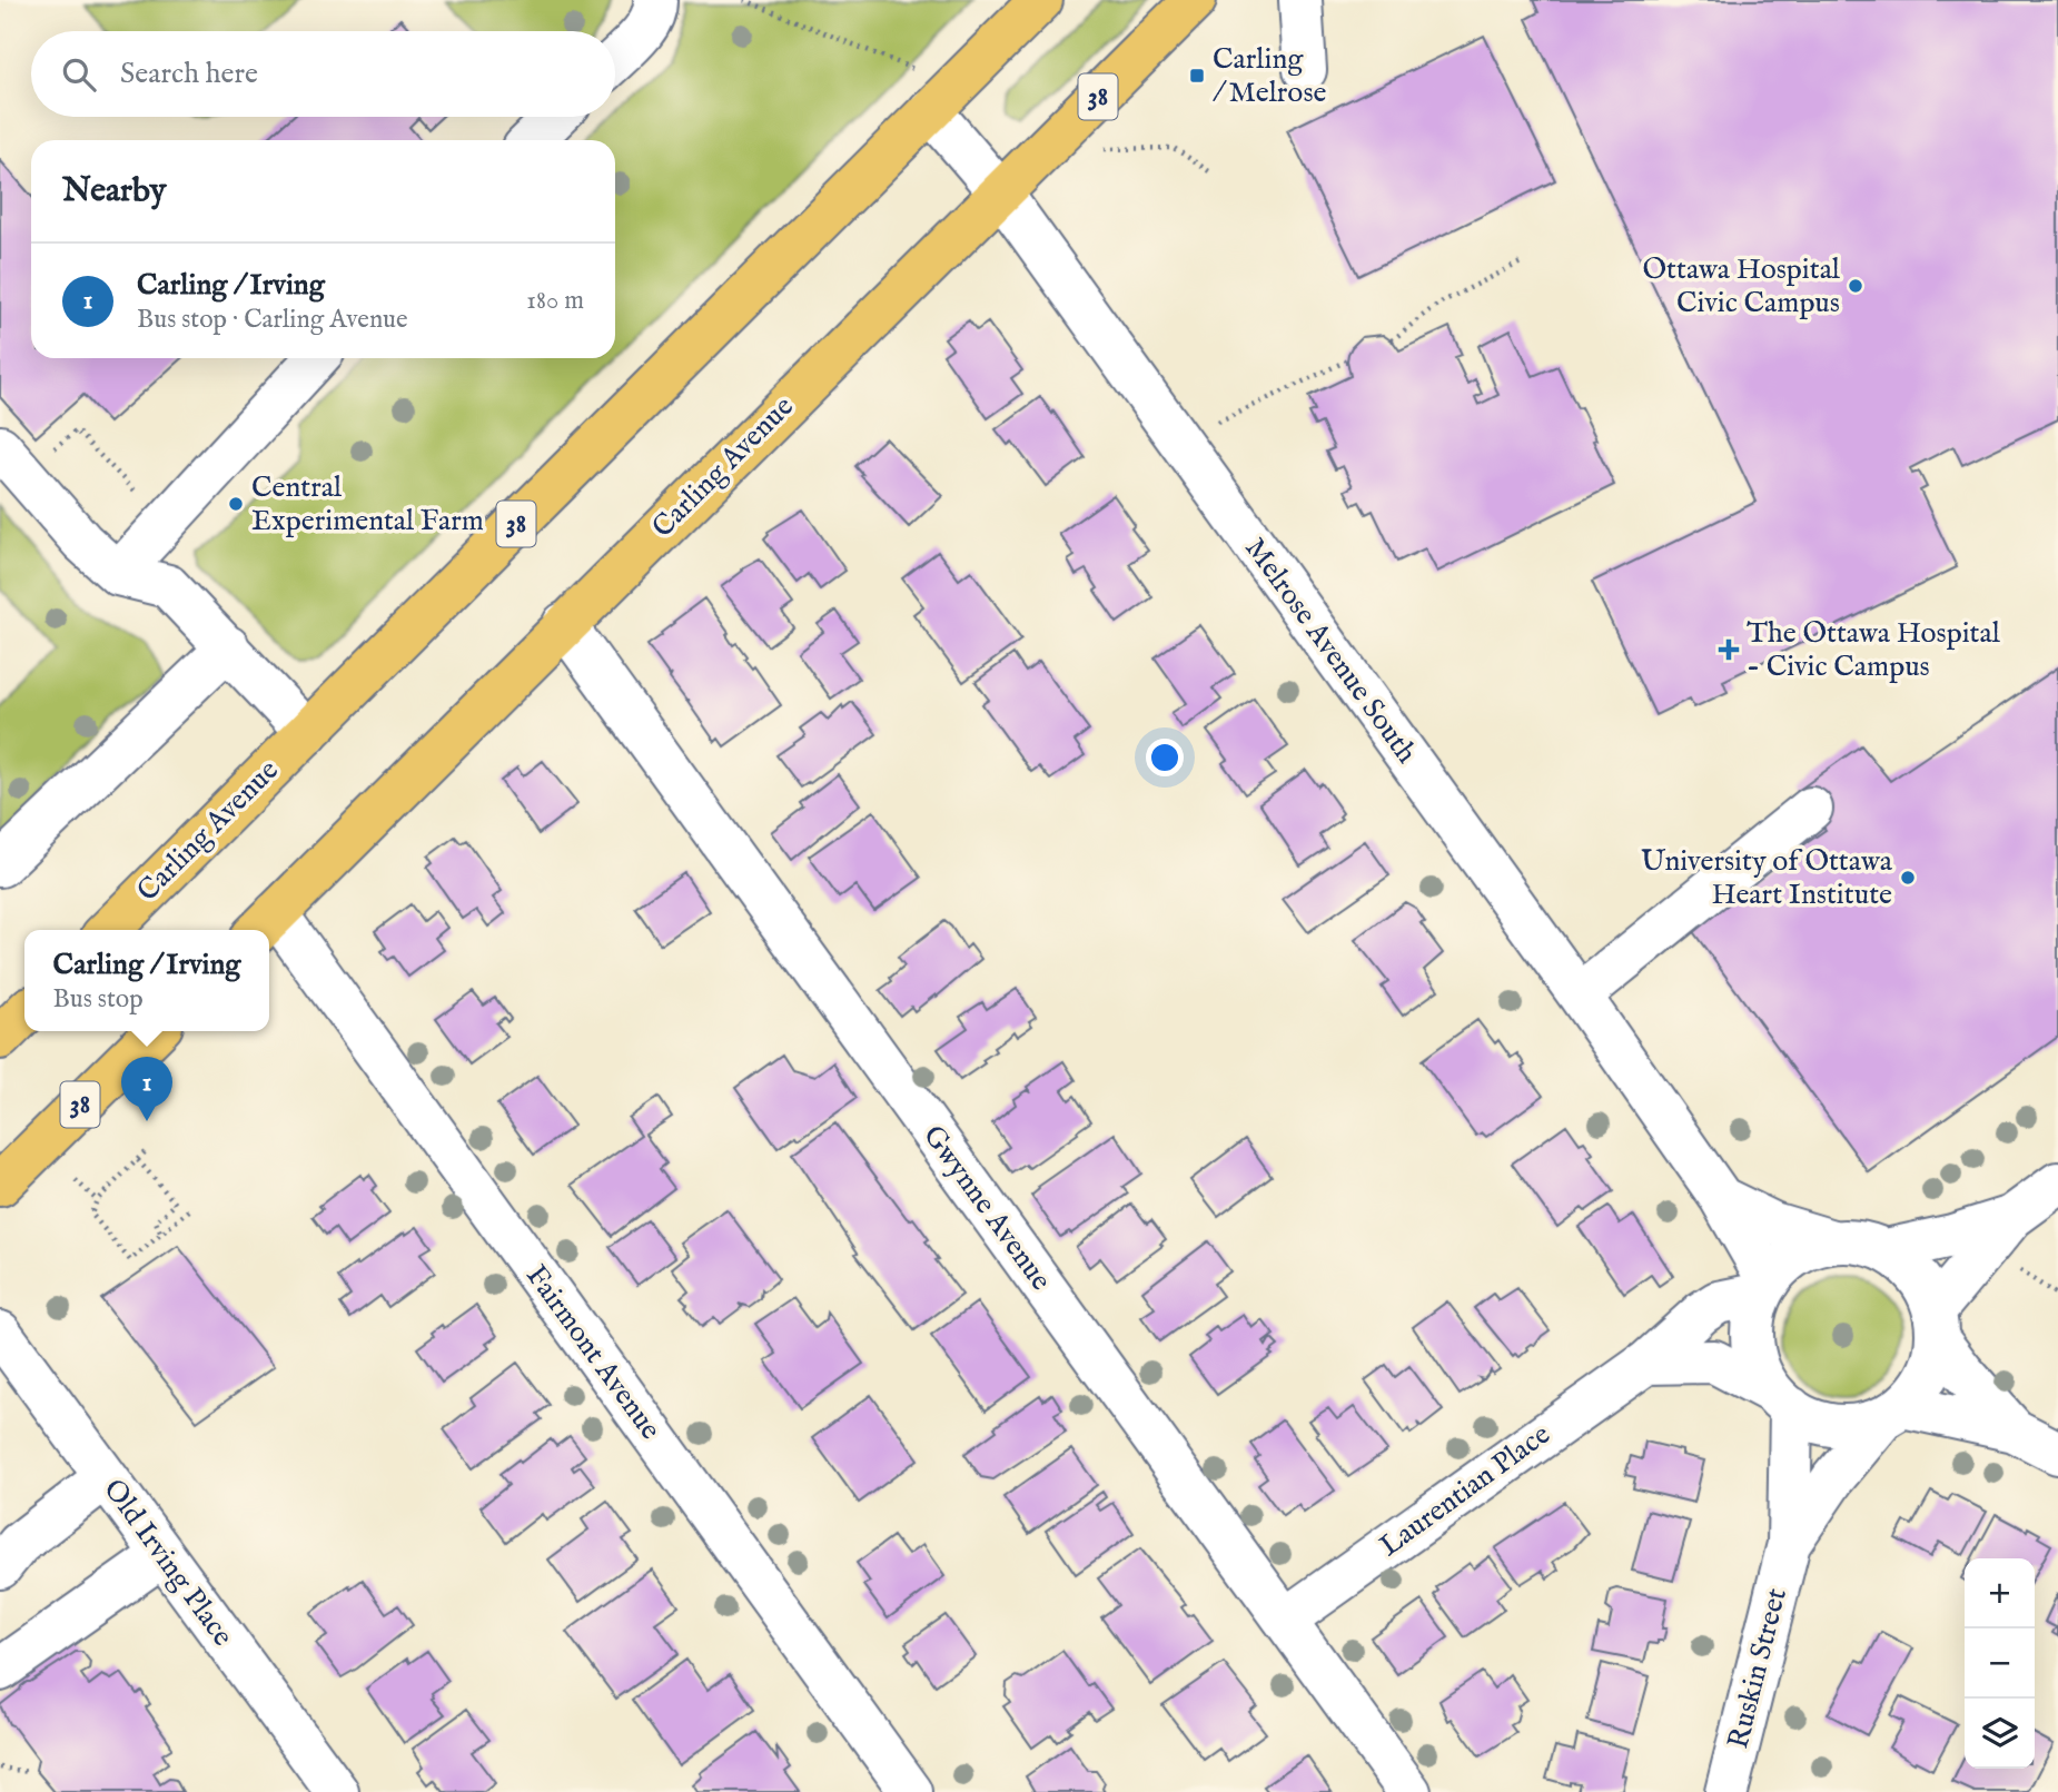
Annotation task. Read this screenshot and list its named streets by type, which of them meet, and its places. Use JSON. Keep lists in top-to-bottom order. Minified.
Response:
{"streets":{"main road":["38","Carling Avenue"],"street":["Melrose Avenue South","Gwynne Avenue","Fairmont Avenue","Laurentian Place","Old Irving Place","Ruskin Street"]},"crossings":[["Carling Avenue","Melrose Avenue South"],["Carling Avenue","Gwynne Avenue"],["Melrose Avenue South","Laurentian Place"],["Melrose Avenue South","Ruskin Street"],["Gwynne Avenue","Laurentian Place"],["Laurentian Place","Ruskin Street"]],"places":{"transit":["Carling / Melrose"],"other":["Ottawa Hospital Civic Campus","Central Experimental Farm","University of Ottawa Heart Institute"],"health":["The Ottawa Hospital - Civic Campus"]},"page":{"search":"Search here","heading":"Nearby","list":[{"mark":"1","name":"Carling / Irving","note":"Bus stop · Carling Avenue","value":"180 m"}],"popup":["Carling / Irving","Bus stop"],"pins":"1","map_buttons":["+","−"]}}
